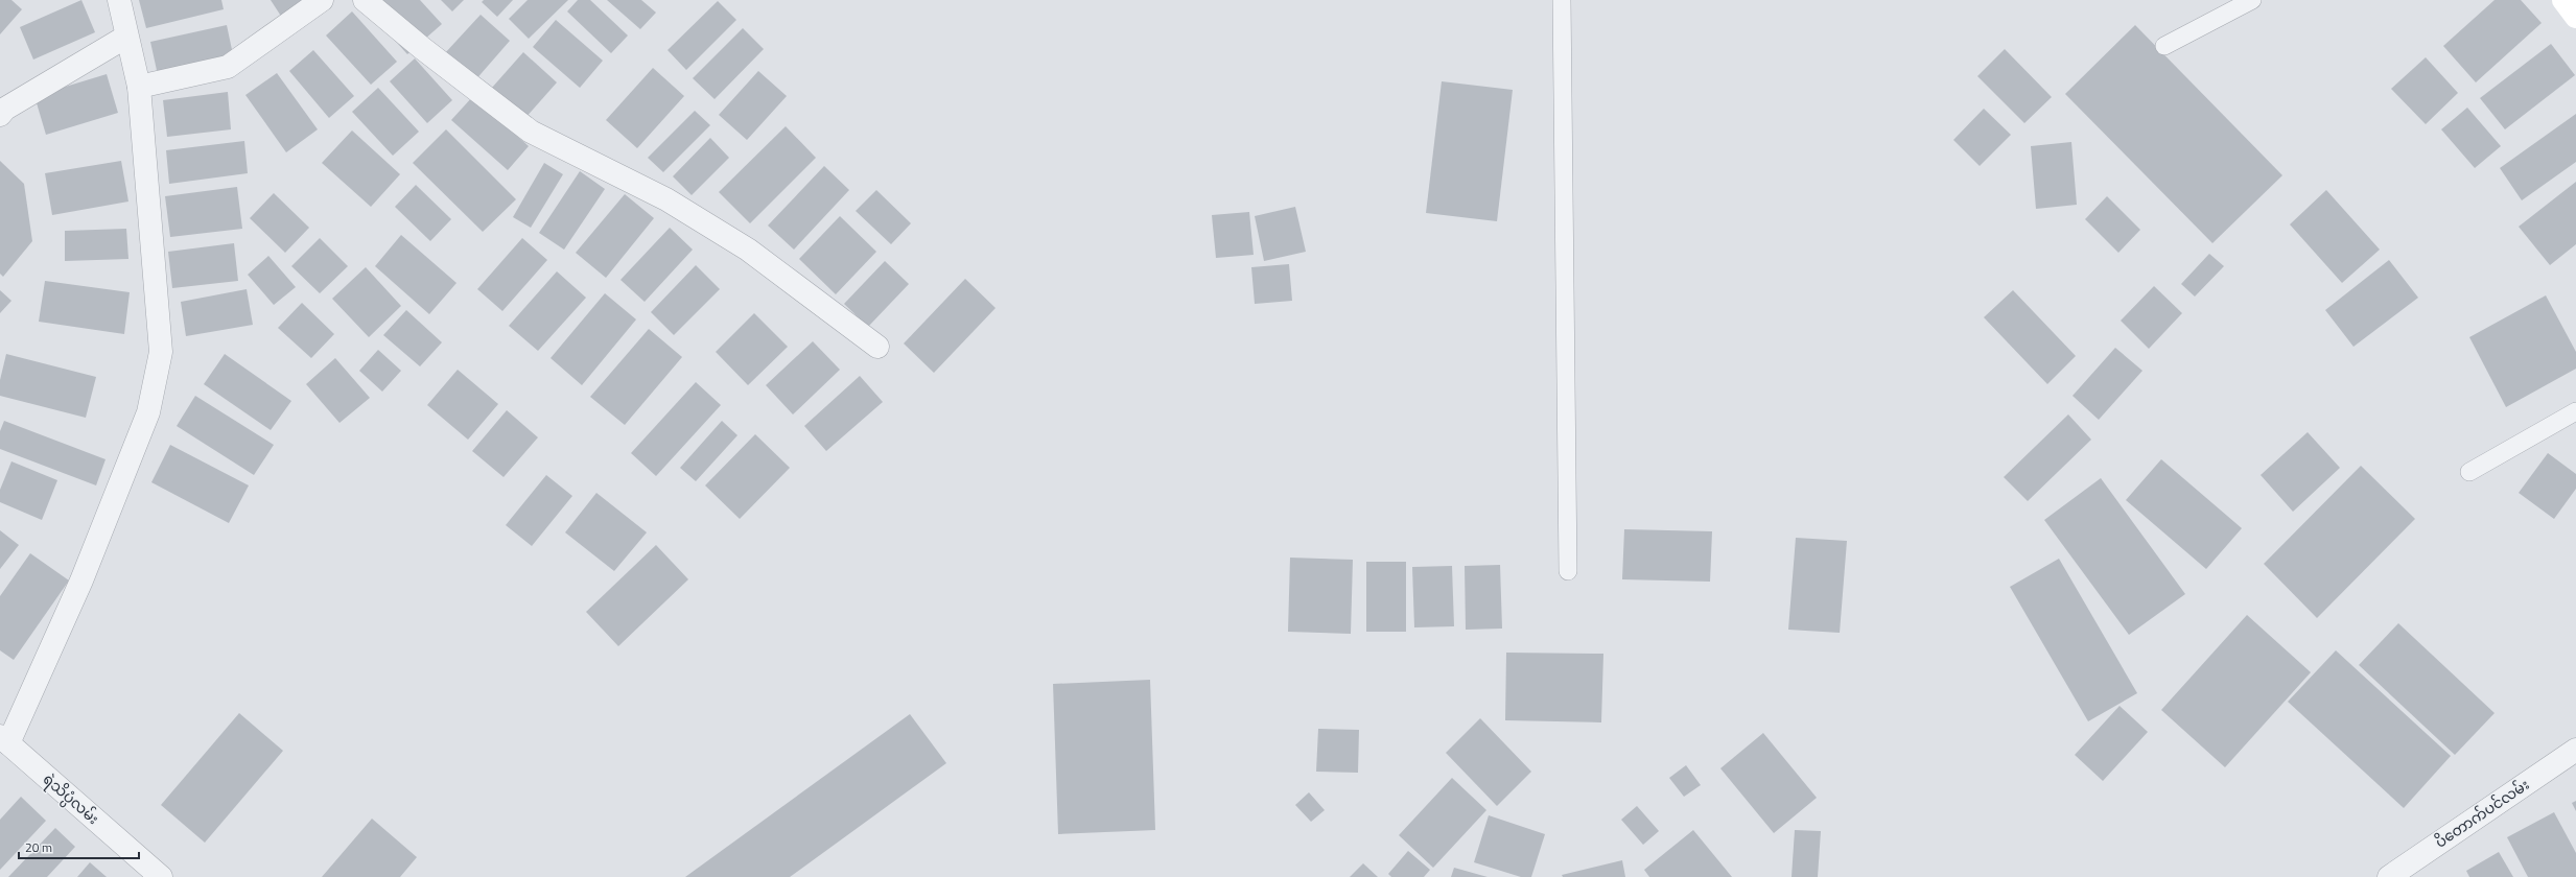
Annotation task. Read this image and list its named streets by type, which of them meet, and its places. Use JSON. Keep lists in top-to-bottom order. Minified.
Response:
{"streets":{"street":["ရဲသိပ္ပံလမ်း","ပိတောက်ပင်လမ်း"]},"scale_bar":"20 m"}
